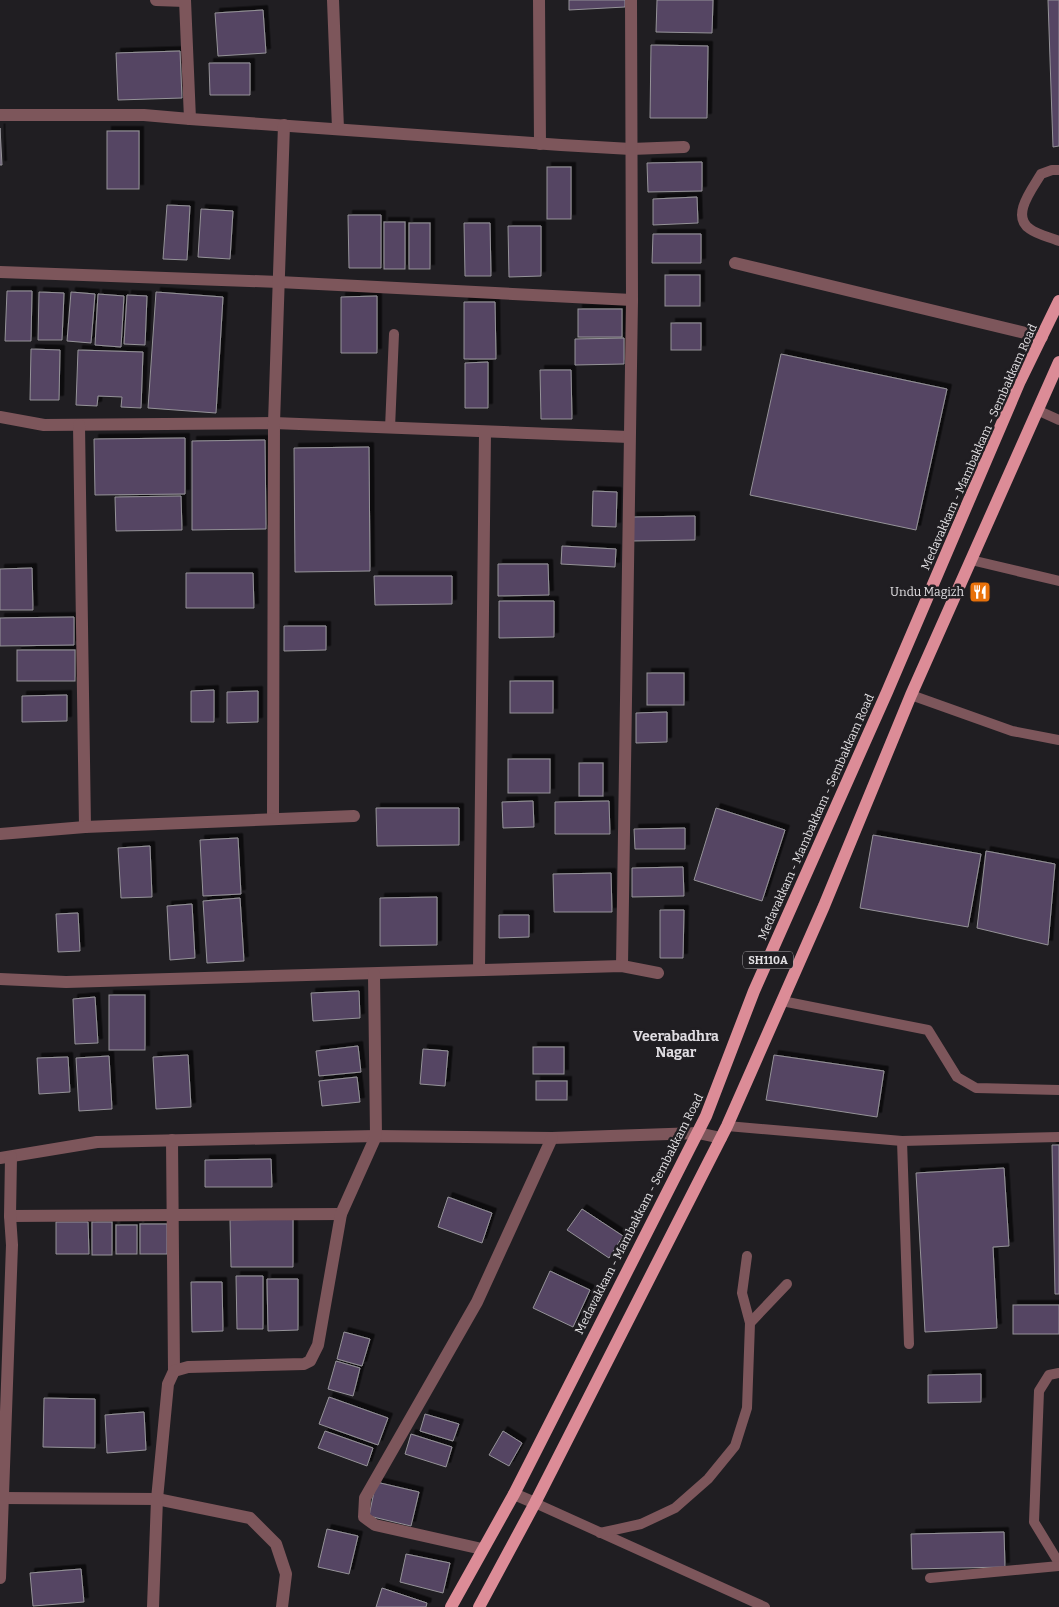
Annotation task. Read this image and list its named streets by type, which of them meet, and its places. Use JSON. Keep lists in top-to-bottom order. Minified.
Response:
{"streets":{"main road":["Medavakkam - Mambakkam - Sembakkam Road","SH110A"]},"districts":["Veerabadhra Nagar"],"places":{"restaurant":["Undu Magizh"]}}
